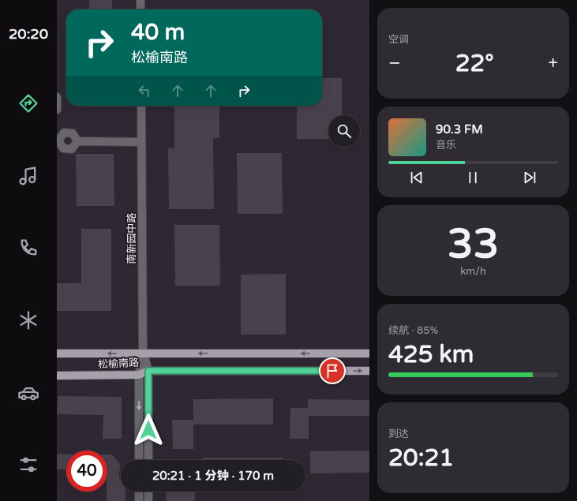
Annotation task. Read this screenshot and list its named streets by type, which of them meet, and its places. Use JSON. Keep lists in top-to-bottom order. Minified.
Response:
{"streets":{"main road":["松榆南路"],"street":["南新园中路"]},"crossings":[["南新园中路","松榆南路"]],"page":{"tabs":"20:20","tile":["空调",["33","km/h"],["续航 · 85%","425 km"],["到达","20:21"]],"turn":["40 m","松榆南路"],"heat":["−","22°","+"],"song":["90.3 FM","音乐"],"limit":"40","trip":"20:21 · 1 分钟 · 170 m"}}
